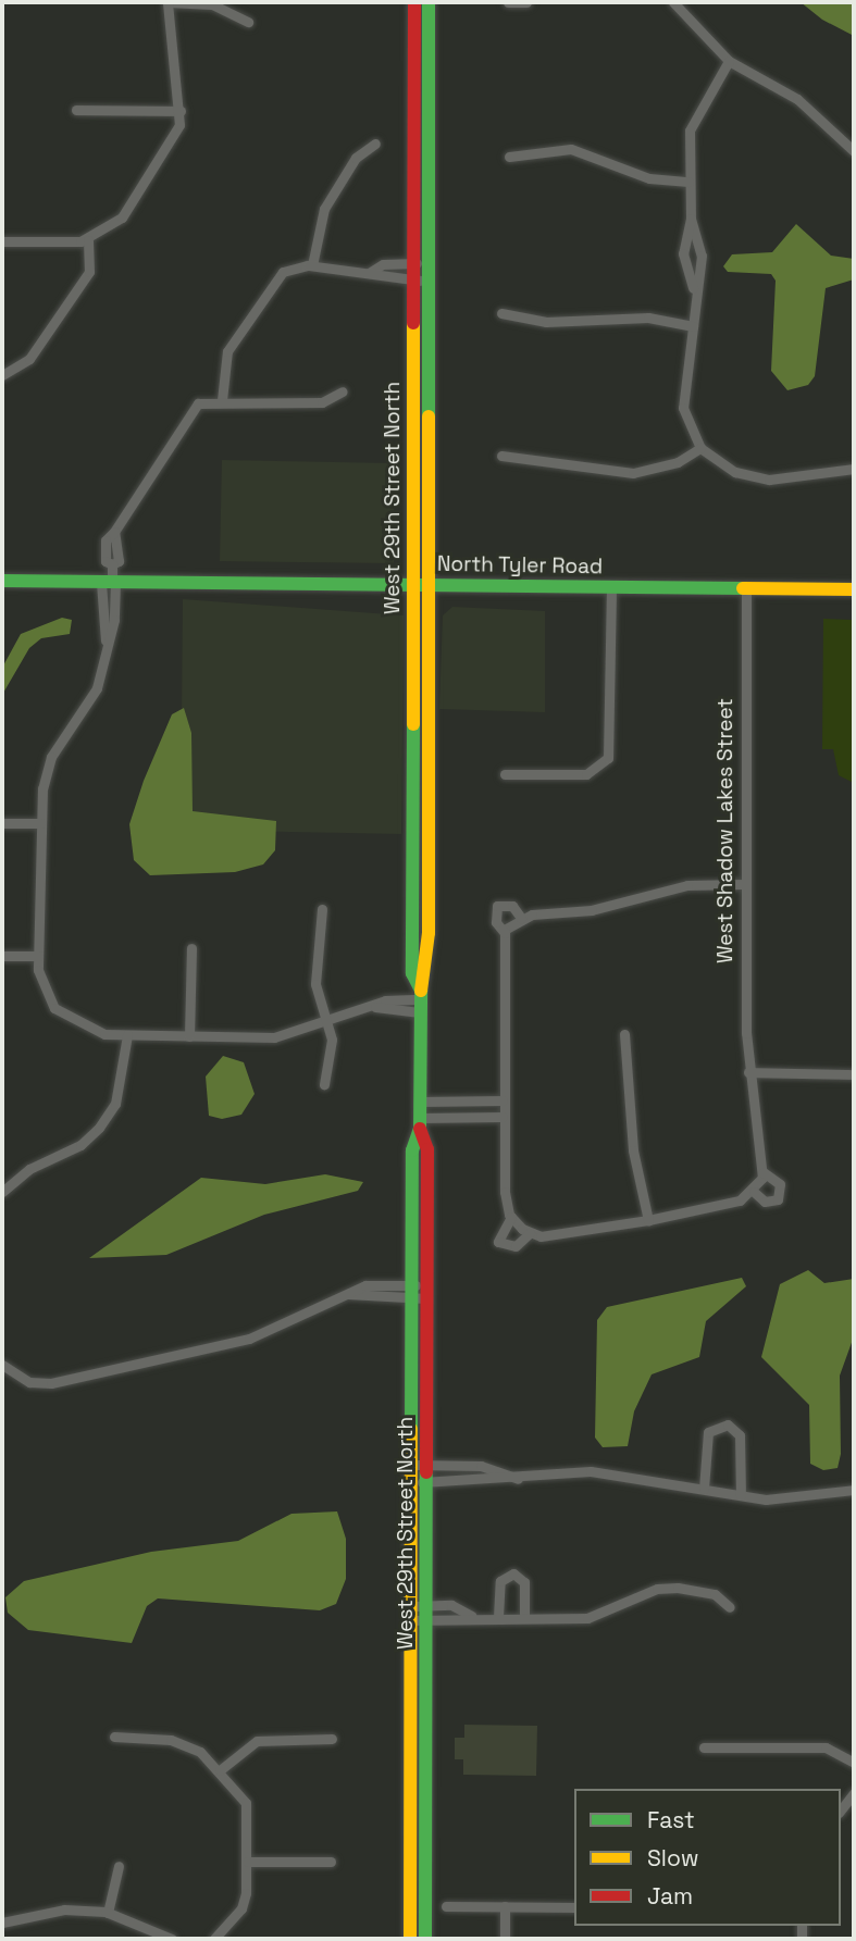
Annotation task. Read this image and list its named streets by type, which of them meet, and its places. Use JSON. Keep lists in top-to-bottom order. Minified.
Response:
{"streets":{"main road":["West 29th Street North","North Tyler Road"],"street":["West Shadow Lakes Street"]},"crossings":[["West 29th Street North","North Tyler Road"],["North Tyler Road","West Shadow Lakes Street"]],"legend":["Fast","Slow","Jam"]}
